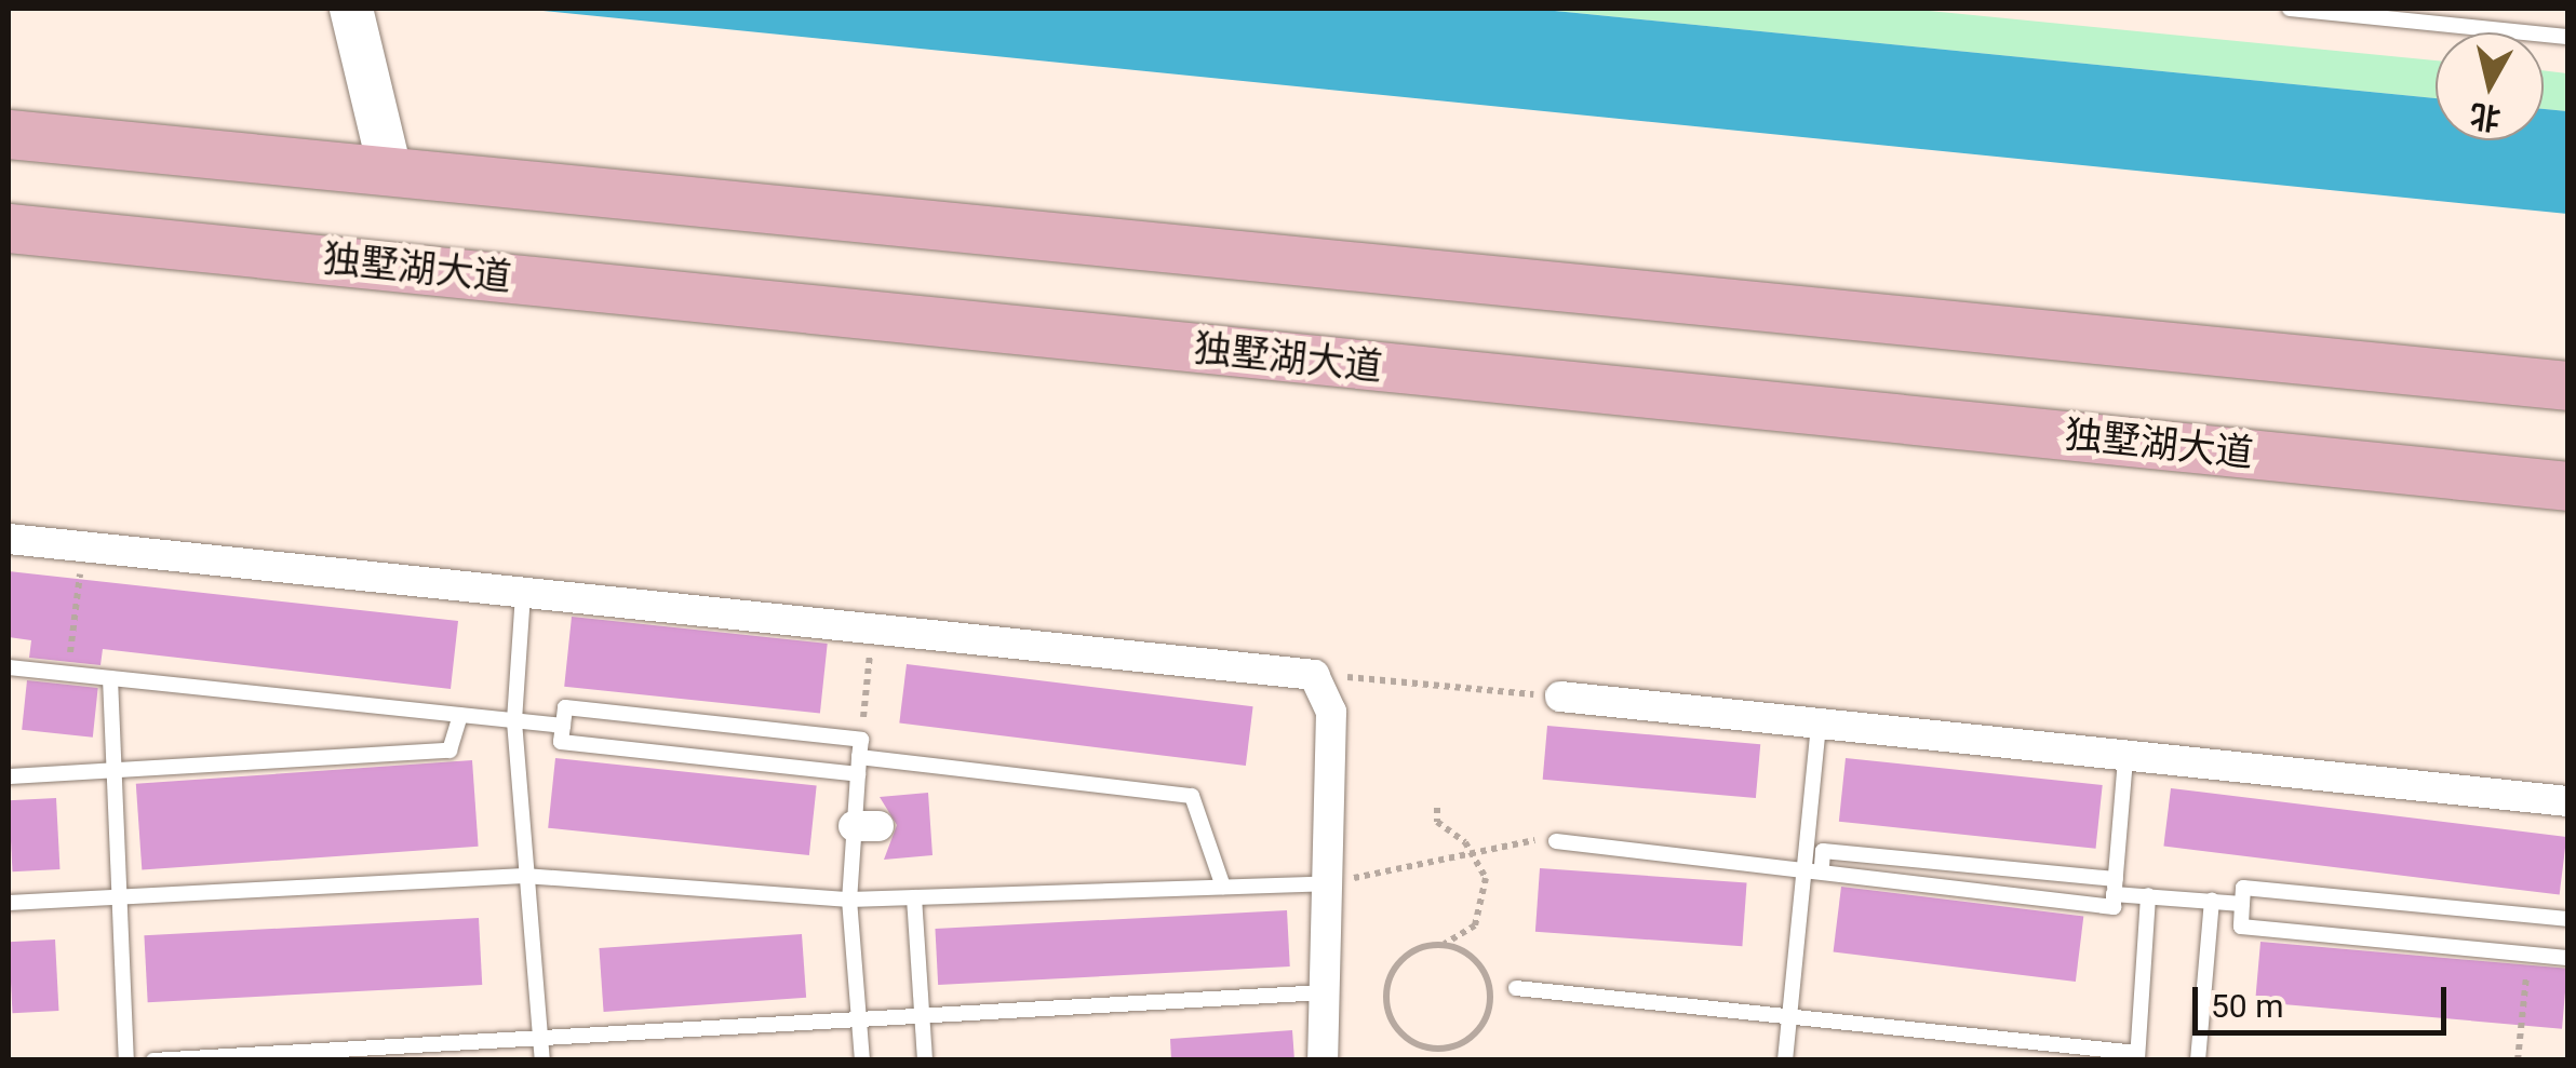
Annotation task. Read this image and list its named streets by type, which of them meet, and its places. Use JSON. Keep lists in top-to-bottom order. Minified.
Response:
{"streets":{"main road":["独墅湖大道"]},"scale_bar":"50 m","north":"bottom"}
